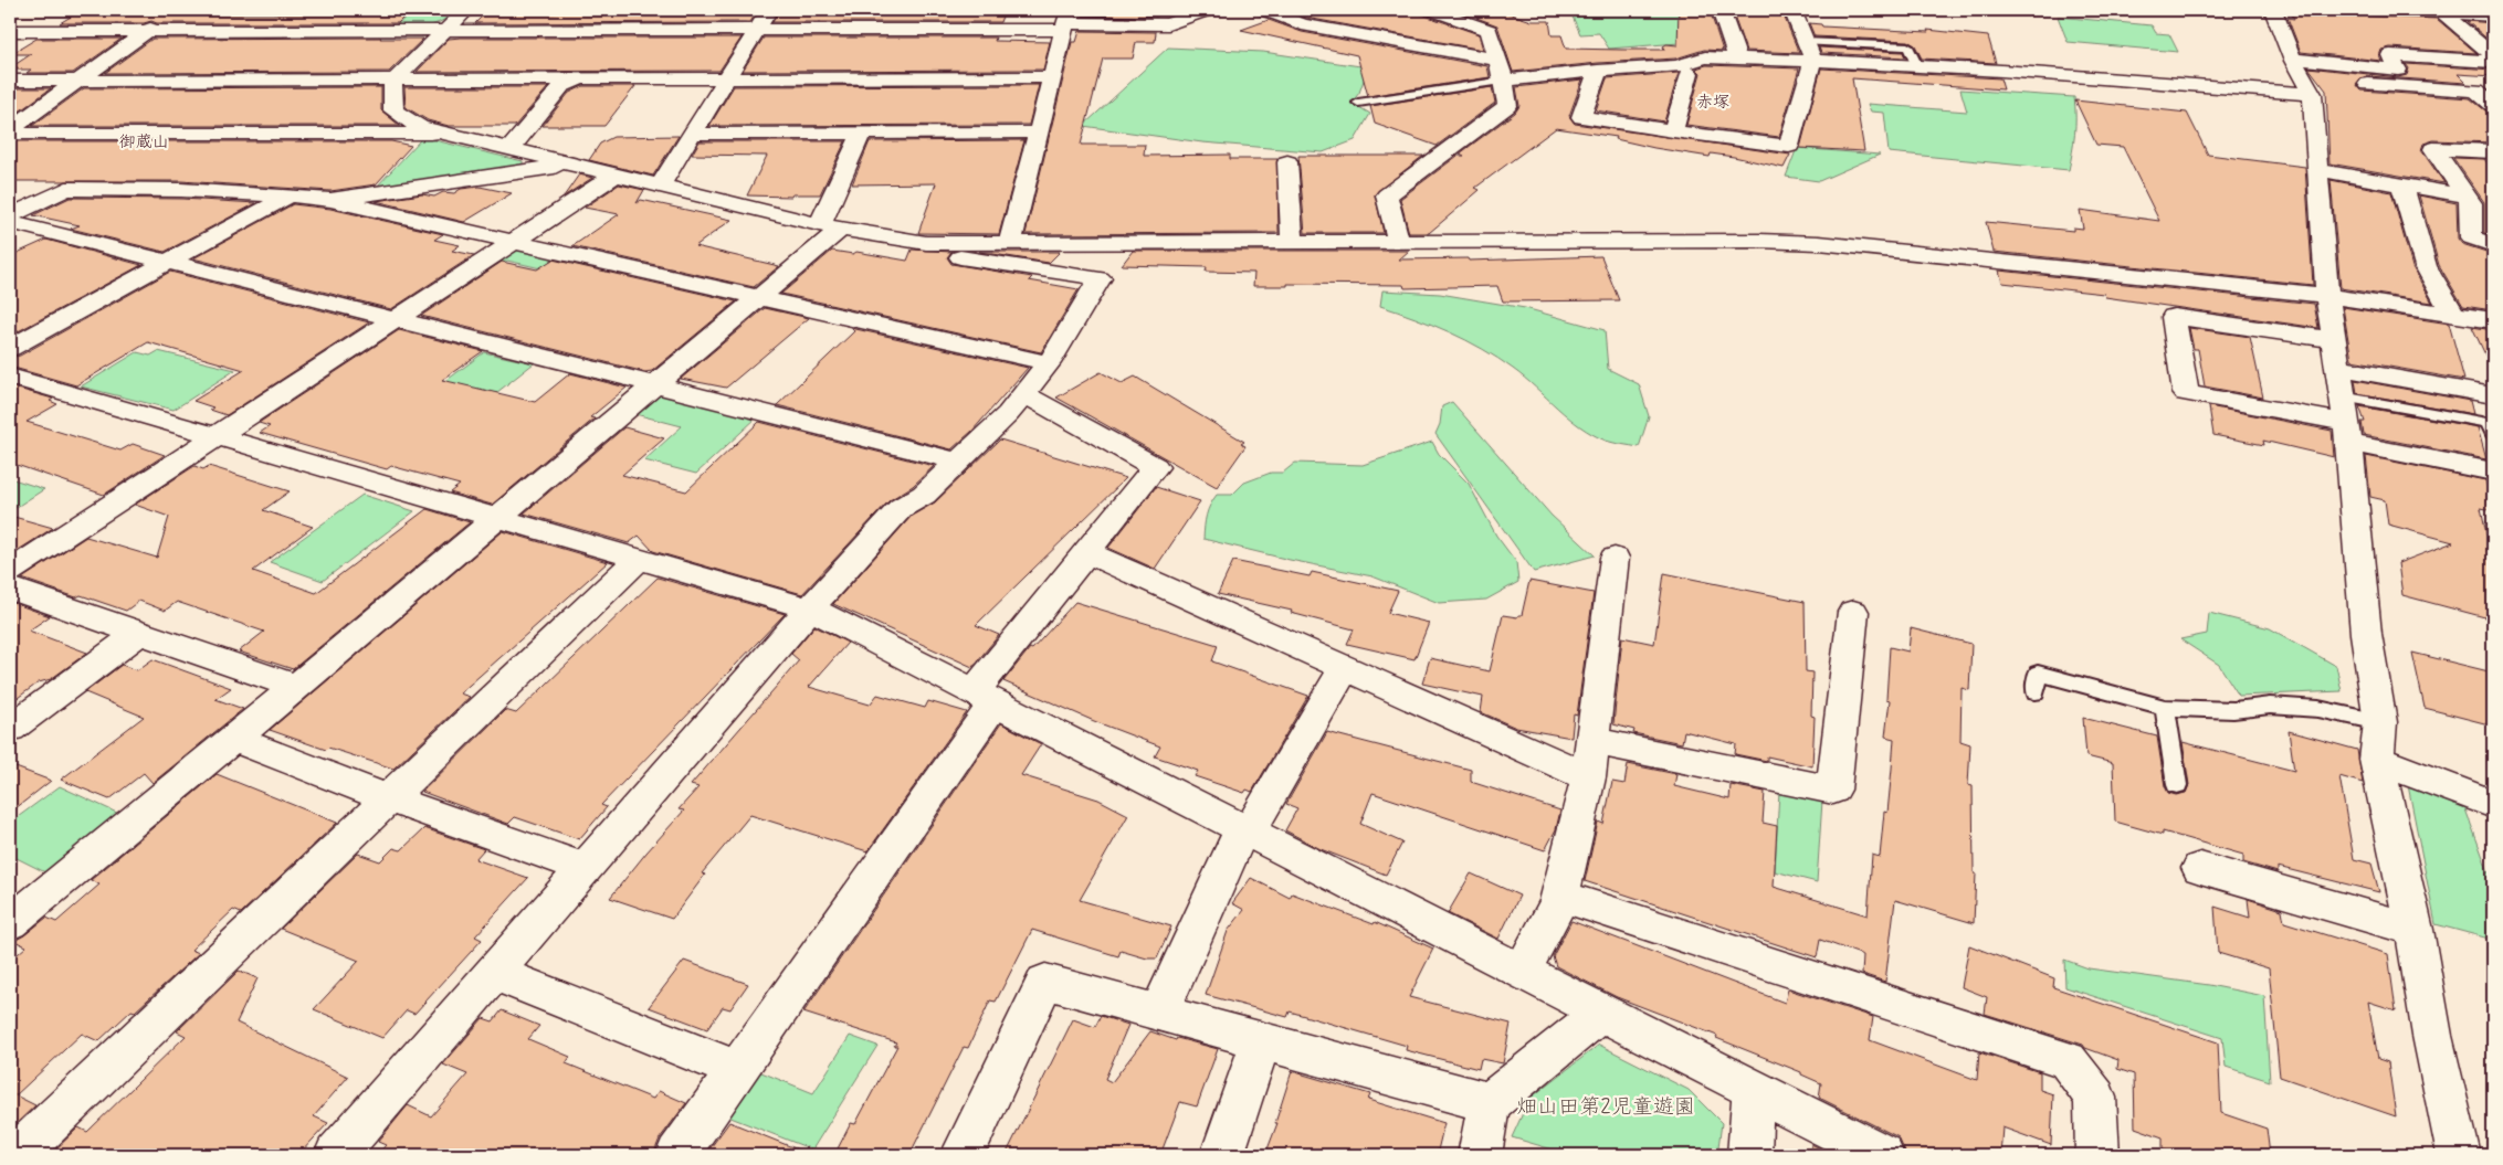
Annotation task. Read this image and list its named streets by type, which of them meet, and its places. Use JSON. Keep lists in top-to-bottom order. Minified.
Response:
{"districts":["赤塚","御蔵山"],"parks":["畑山田第2児童遊園"]}
